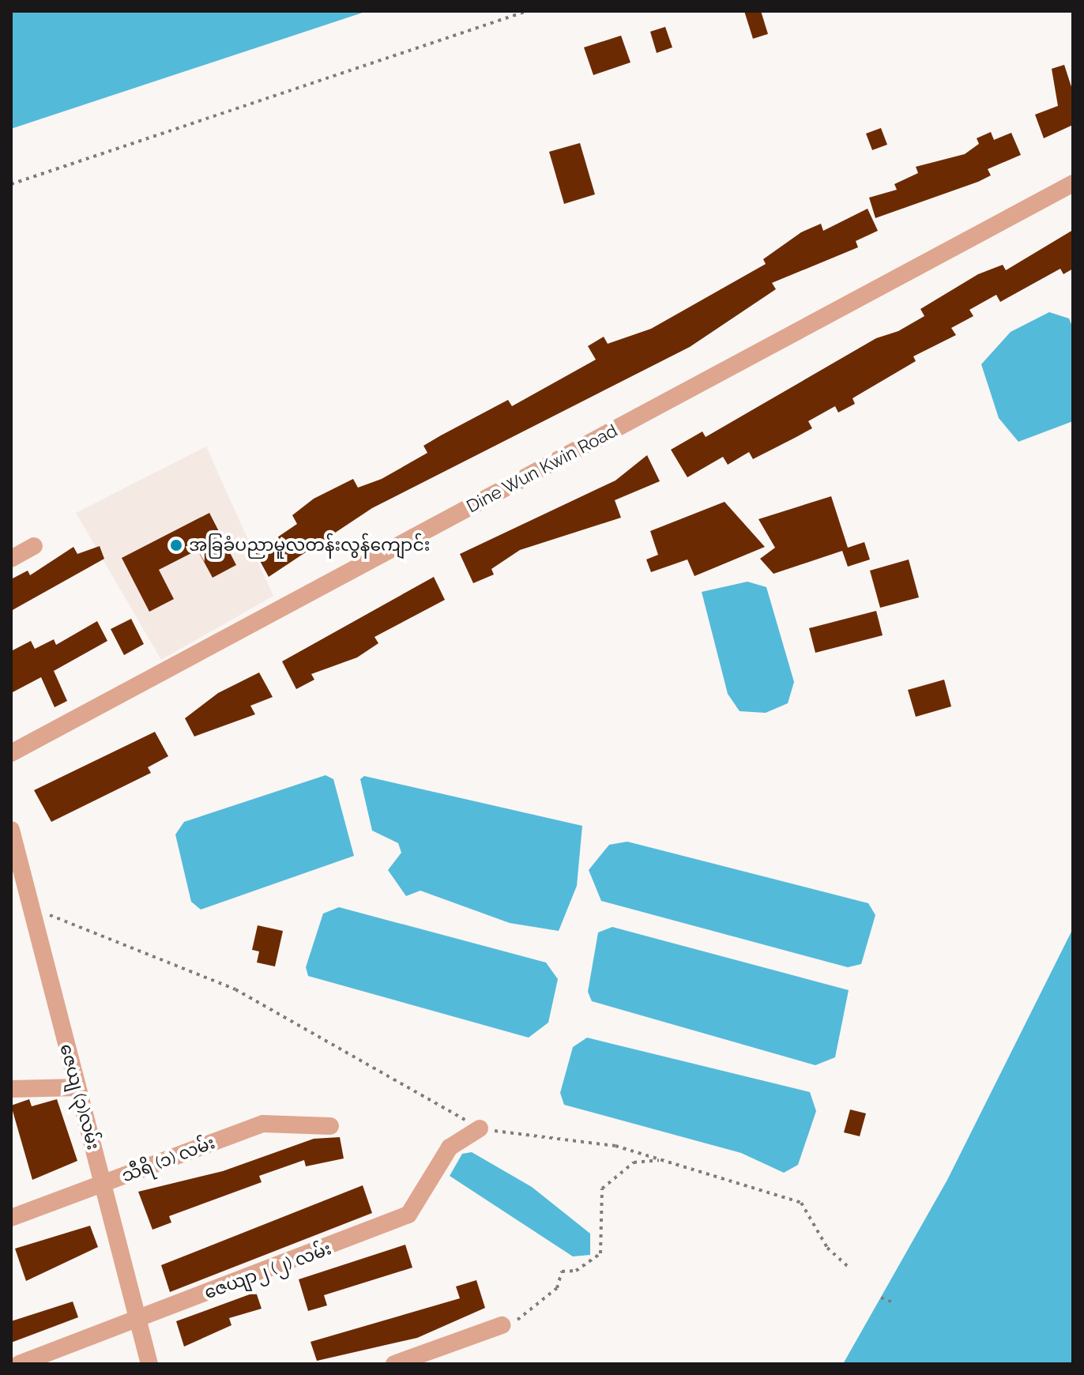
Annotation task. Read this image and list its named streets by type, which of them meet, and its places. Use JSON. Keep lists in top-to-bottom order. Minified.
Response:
{"streets":{"street":["Dine Wun Kwin Road","ဇေယျ (၃)လမ်း","သီရိ (၁) လမ်း","ဇေယျာ၂ (၂) လမ်း"]},"crossings":[["ဇေယျ (၃)လမ်း","သီရိ (၁) လမ်း"],["ဇေယျ (၃)လမ်း","ဇေယျာ၂ (၂) လမ်း"]],"places":["အခြခံပညာမူလတန်းလွန်ကျောင်း"]}
